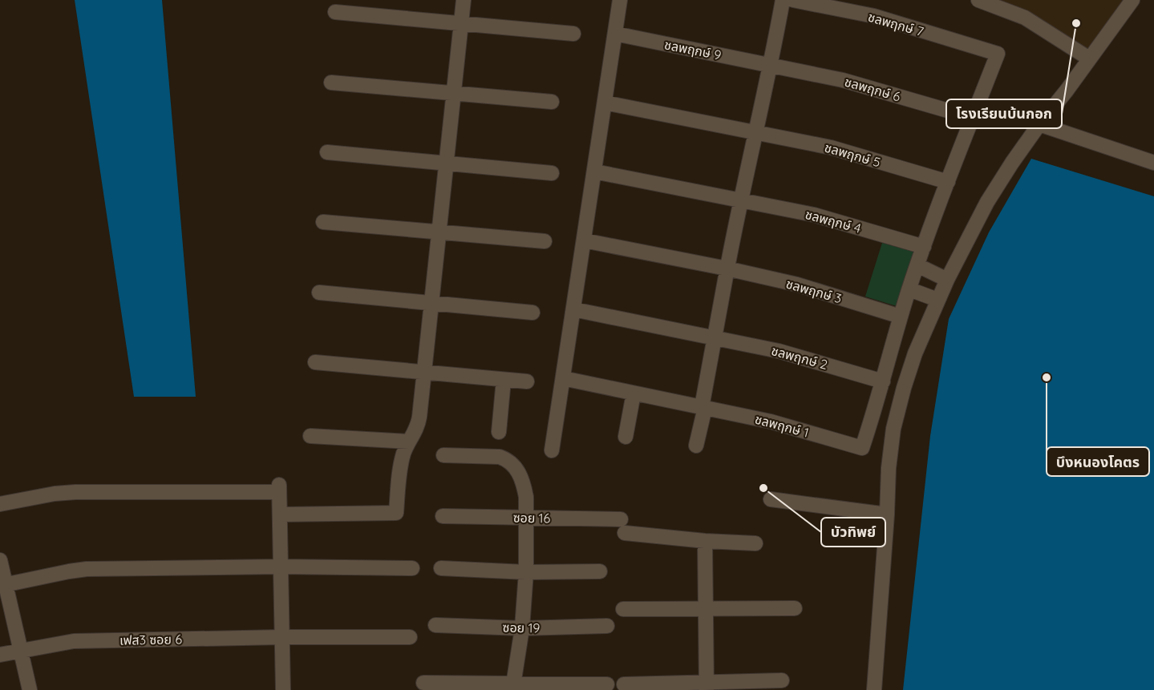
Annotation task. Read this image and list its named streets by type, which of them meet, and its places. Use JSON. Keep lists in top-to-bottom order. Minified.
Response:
{"streets":{"street":["ชลพฤกษ์ 7","ชลพฤกษ์ 9","ชลพฤกษ์ 6","ชลพฤกษ์ 5","ชลพฤกษ์ 4","ชลพฤกษ์ 3","ชลพฤกษ์ 2","ชลพฤกษ์ 1","ซอย 16","ซอย 19","เฟส3 ซอย 6"]},"crossings":[["ชลพฤกษ์ 7","ชลพฤกษ์ 6"],["ชลพฤกษ์ 9","ชลพฤกษ์ 6"],["ชลพฤกษ์ 2","ชลพฤกษ์ 1"]],"places":["โรงเรียนบ้นกอก","บึงหนองโคตร","บัวทิพย์"]}
